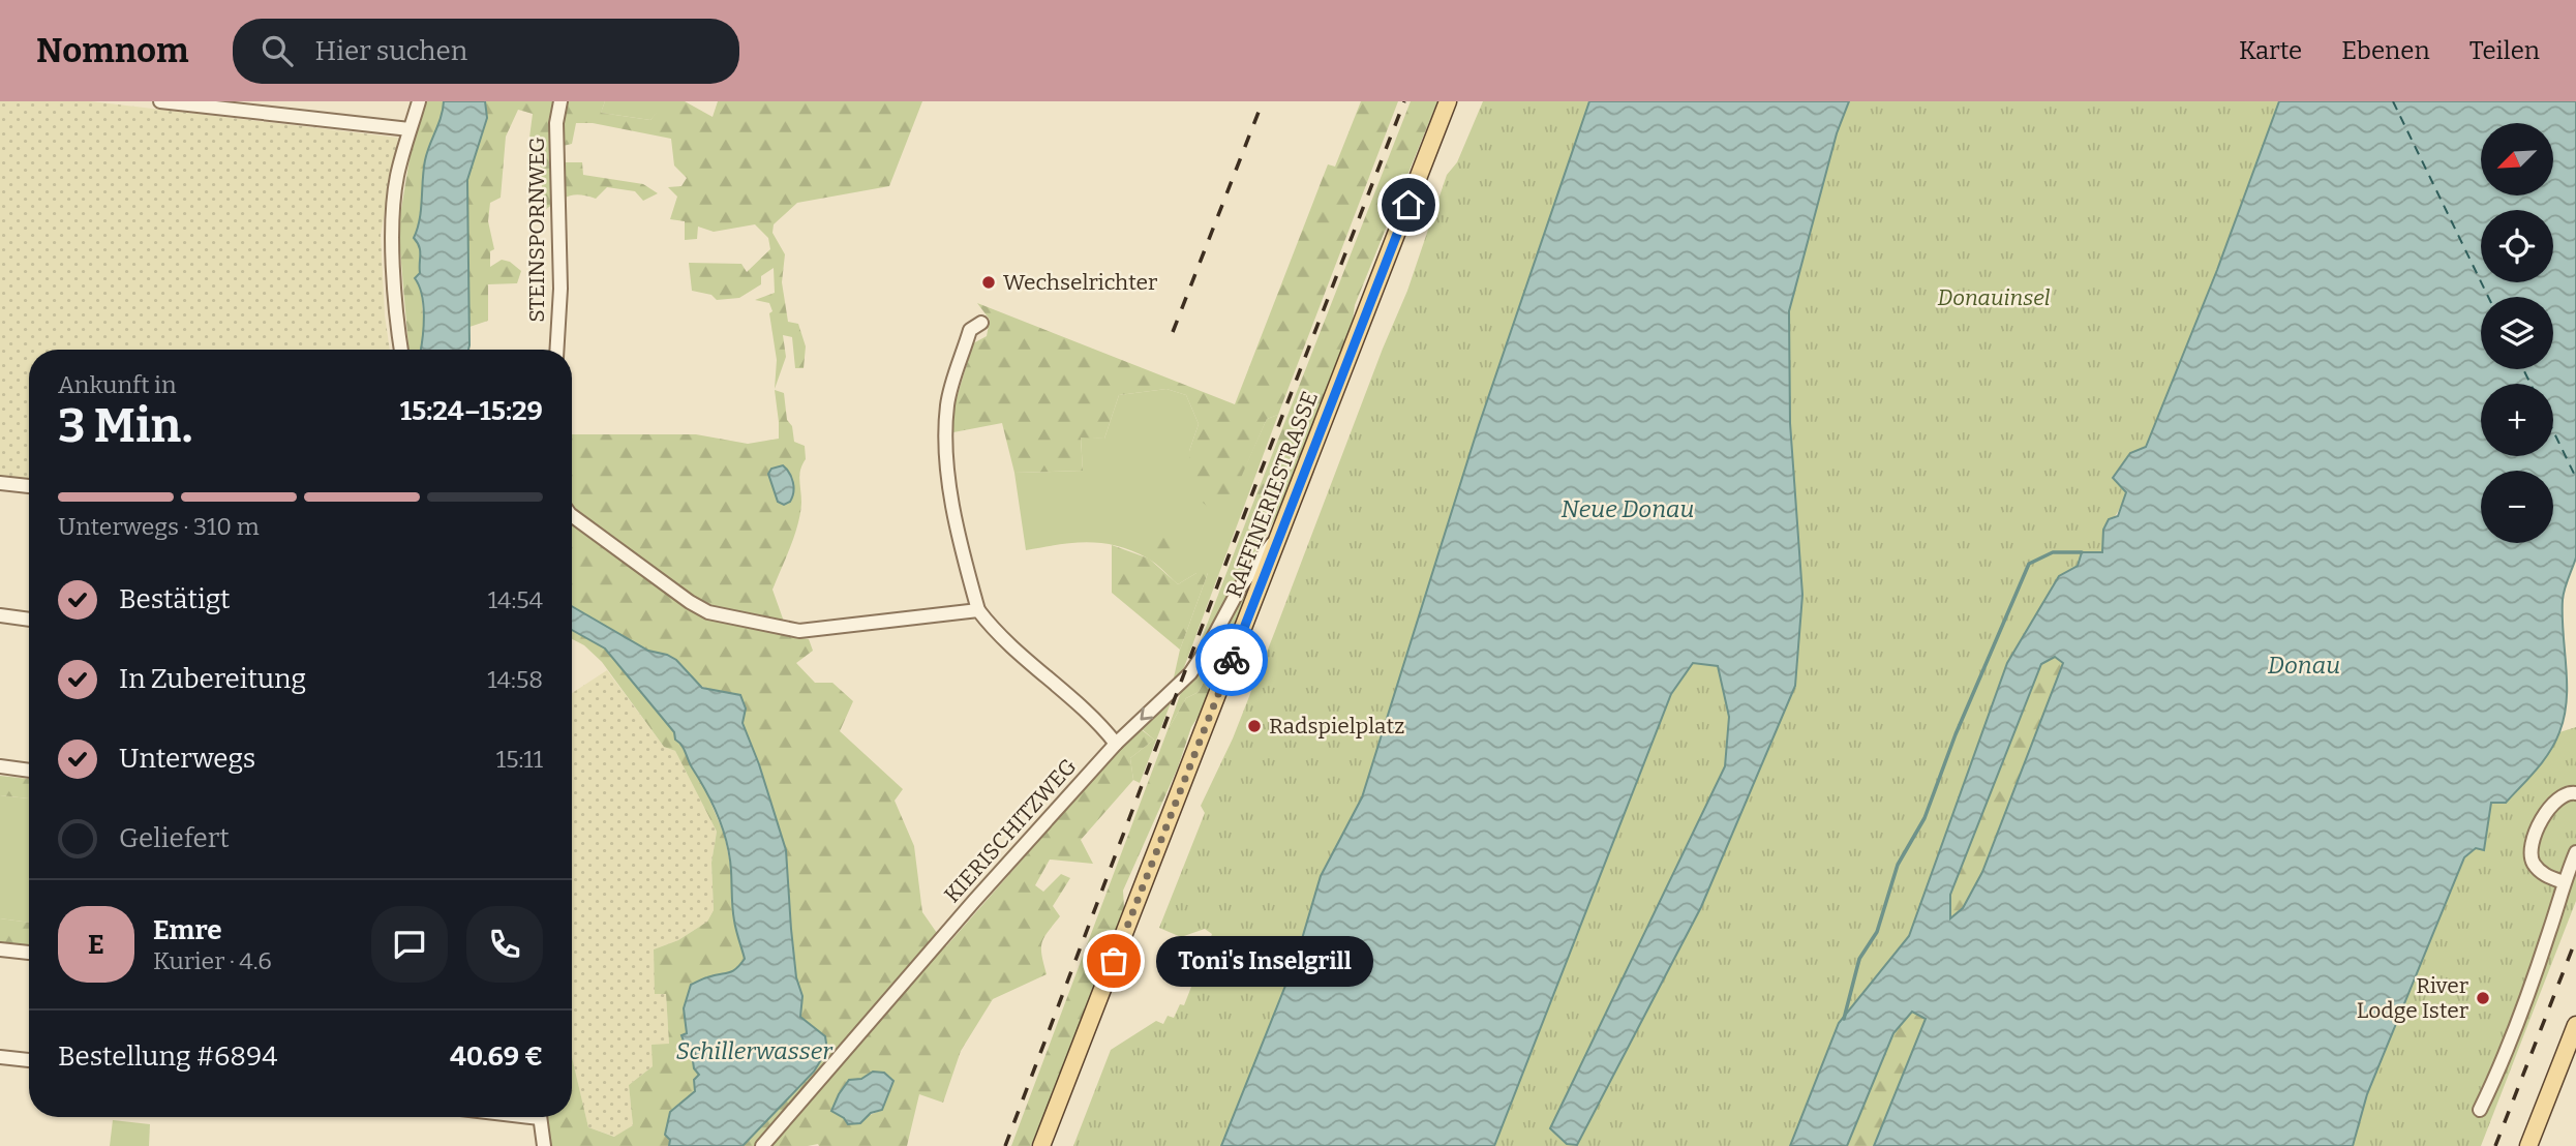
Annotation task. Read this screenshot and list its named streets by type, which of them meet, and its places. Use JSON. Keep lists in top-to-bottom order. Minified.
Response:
{"streets":{"main road":["RAFFINERIESTRASSE"],"street":["STEINSPORNWEG","KIERISCHITZWEG"]},"crossings":[["RAFFINERIESTRASSE","KIERISCHITZWEG"]],"water":["Neue Donau","Donau","Schillerwasser"],"parks":["Donauinsel"],"places":["Wechselrichter","Radspielplatz","Toni's Inselgrill","River Lodge Ister"],"north":"bottom left","page":{"header":"Nomnom","search":"Hier suchen","nav":["Karte","Ebenen","Teilen"],"map_buttons":["+","−"],"heading":["3 Min.","Ankunft in","15:24–15:29"],"panel":["Emre","Kurier · 4.6","Bestellung #6894","40.69 €"],"bar":"Unterwegs · 310 m","list":[["Bestätigt","14:54"],["In Zubereitung","14:58"],["Unterwegs","15:11"],"Geliefert"],"round":"E","bubble":"Toni's Inselgrill"}}
